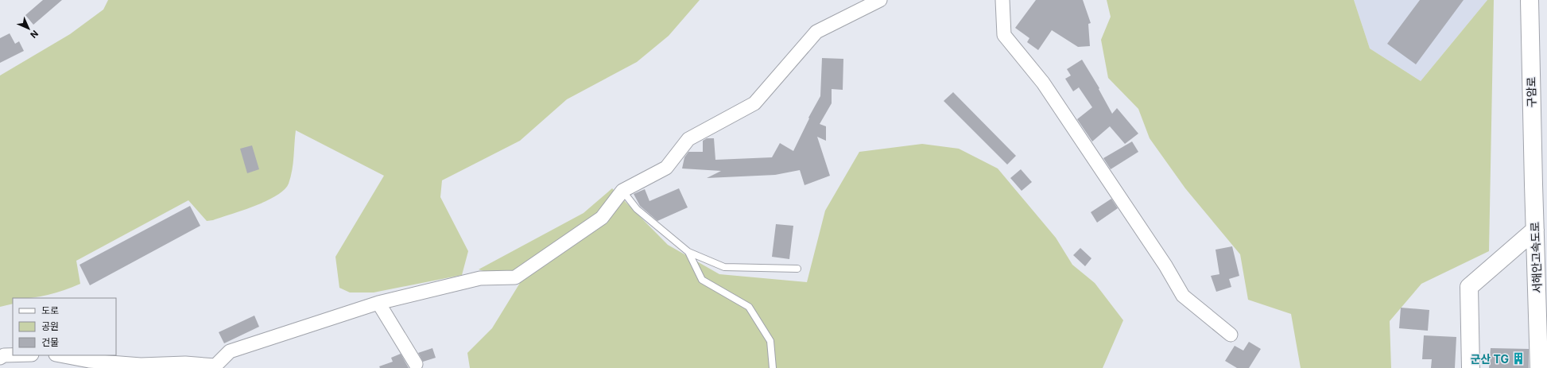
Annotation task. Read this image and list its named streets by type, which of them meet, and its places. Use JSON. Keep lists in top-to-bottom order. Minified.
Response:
{"streets":{"main road":["구암로","서해안고속도로"]},"crossings":[["구암로","서해안고속도로"]],"places":{"building":["군산 TG"]},"legend":["도로","공원","건물"],"north":"bottom right"}
